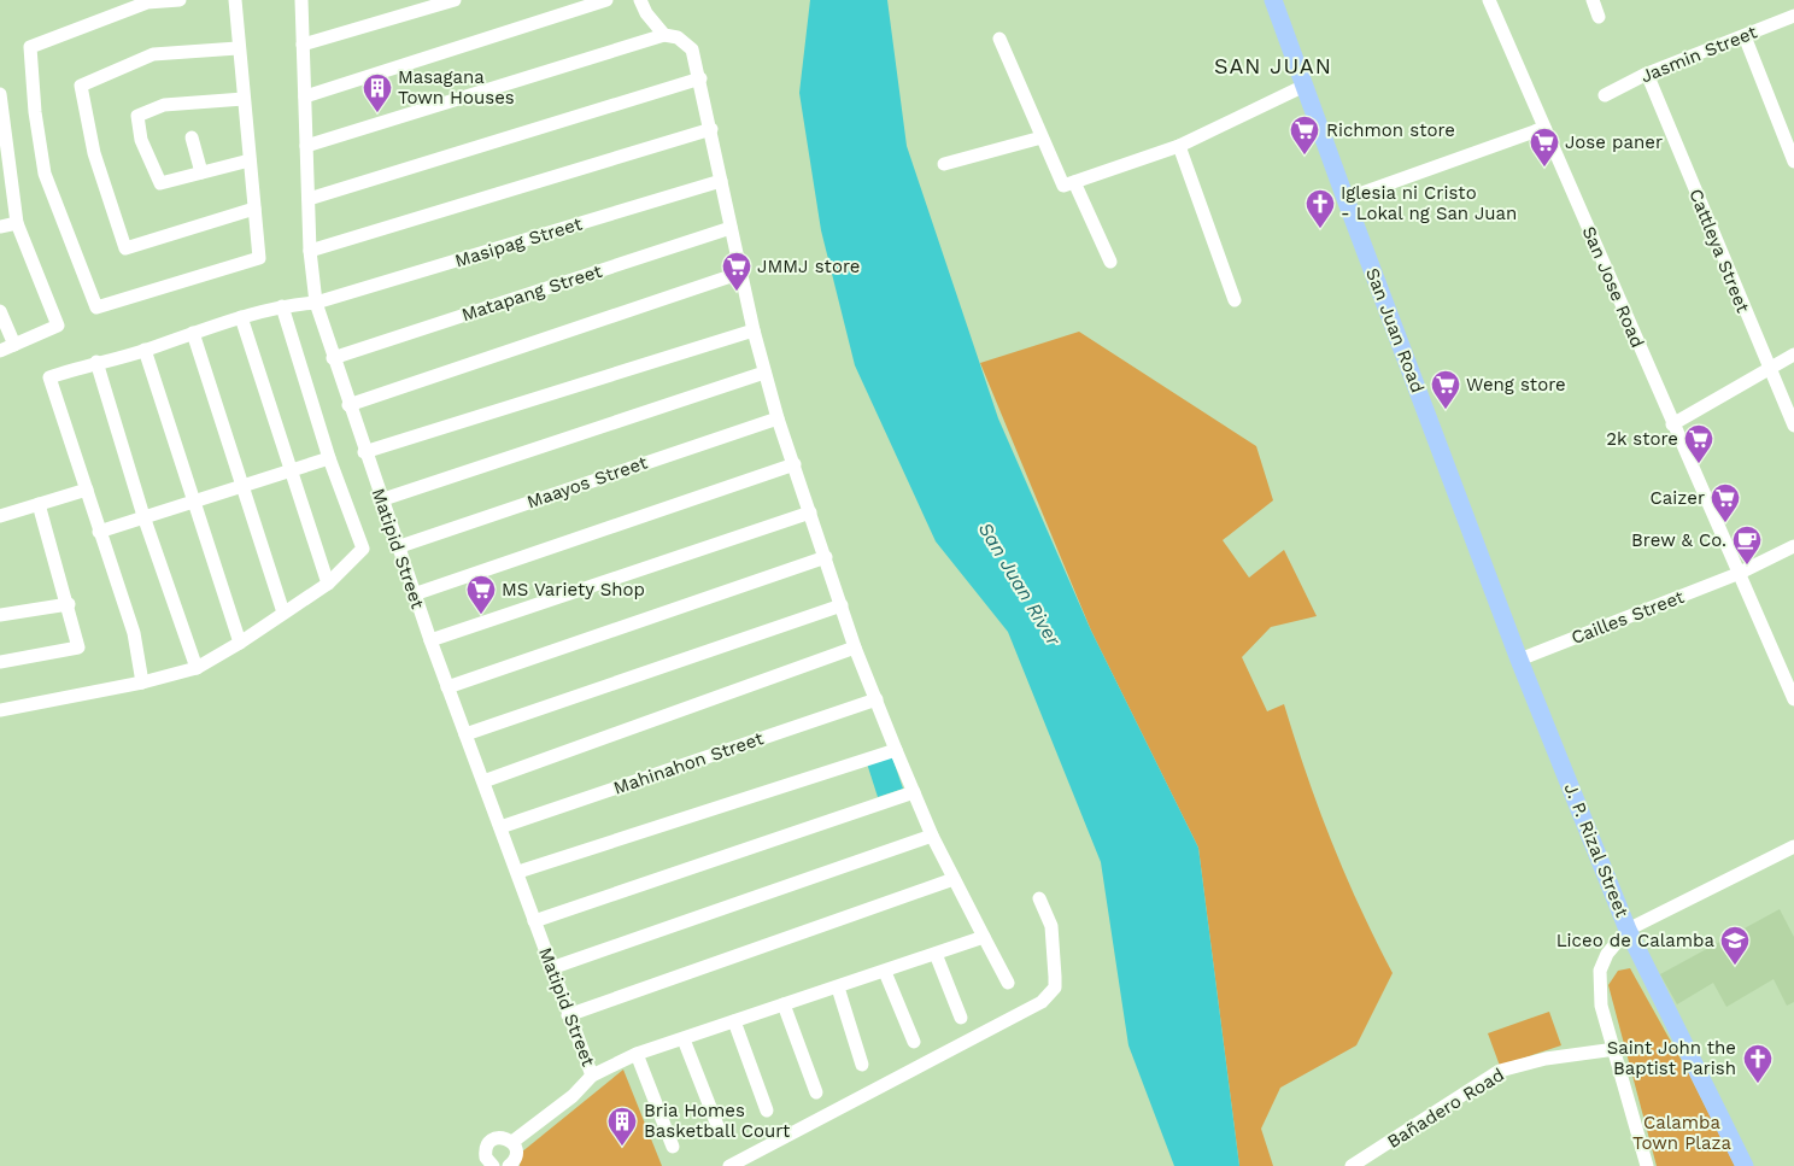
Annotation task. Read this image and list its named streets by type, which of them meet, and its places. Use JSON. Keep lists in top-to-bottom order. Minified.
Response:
{"streets":{"main road":["San Juan Road","J. P. Rizal Street"],"street":["Jasmin Street","Masipag Street","Cattleya Street","San Jose Road","Matapang Street","Maayos Street","Matipid Street","Cailles Street","Mahinahon Street","Bañadero Road"]},"crossings":[["Jasmin Street","Cattleya Street"],["Masipag Street","Matipid Street"],["San Jose Road","Cailles Street"],["Matapang Street","Matipid Street"],["San Juan Road","Cailles Street"],["San Juan Road","J. P. Rizal Street"],["Maayos Street","Matipid Street"],["Matipid Street","Mahinahon Street"],["Cailles Street","J. P. Rizal Street"]],"districts":["SAN JUAN"],"water":["San Juan River"],"parks":["Calamba Town Plaza"],"places":{"building":["Masagana Town Houses","Bria Homes Basketball Court"],"supermarket":["Richmon store","Jose paner","JMMJ store","Weng store","2k store","Caizer","MS Variety Shop"],"church":["Iglesia ni Cristo - Lokal ng San Juan","Saint John the Baptist Parish"],"cafe":["Brew & Co."],"school or university":["Liceo de Calamba"]}}
